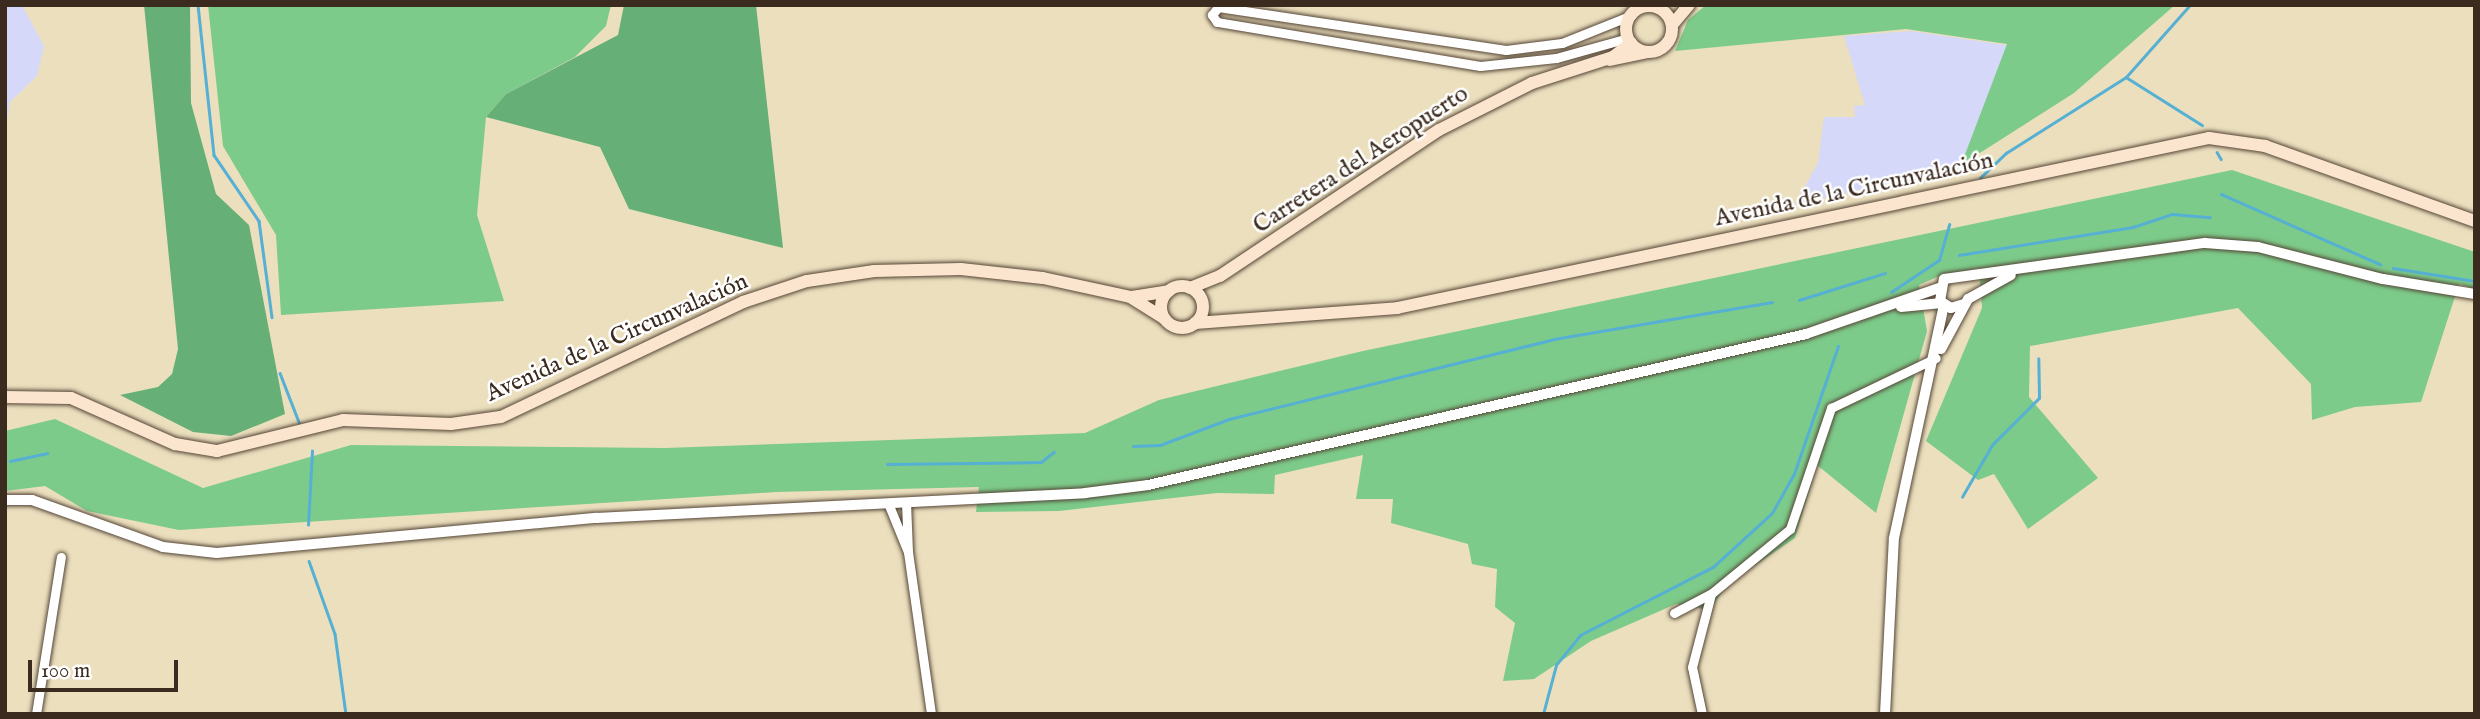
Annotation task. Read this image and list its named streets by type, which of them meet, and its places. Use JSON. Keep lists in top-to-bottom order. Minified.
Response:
{"streets":{"main road":["Carretera del Aeropuerto","Avenida de la Circunvalación"]},"scale_bar":"100 m"}
